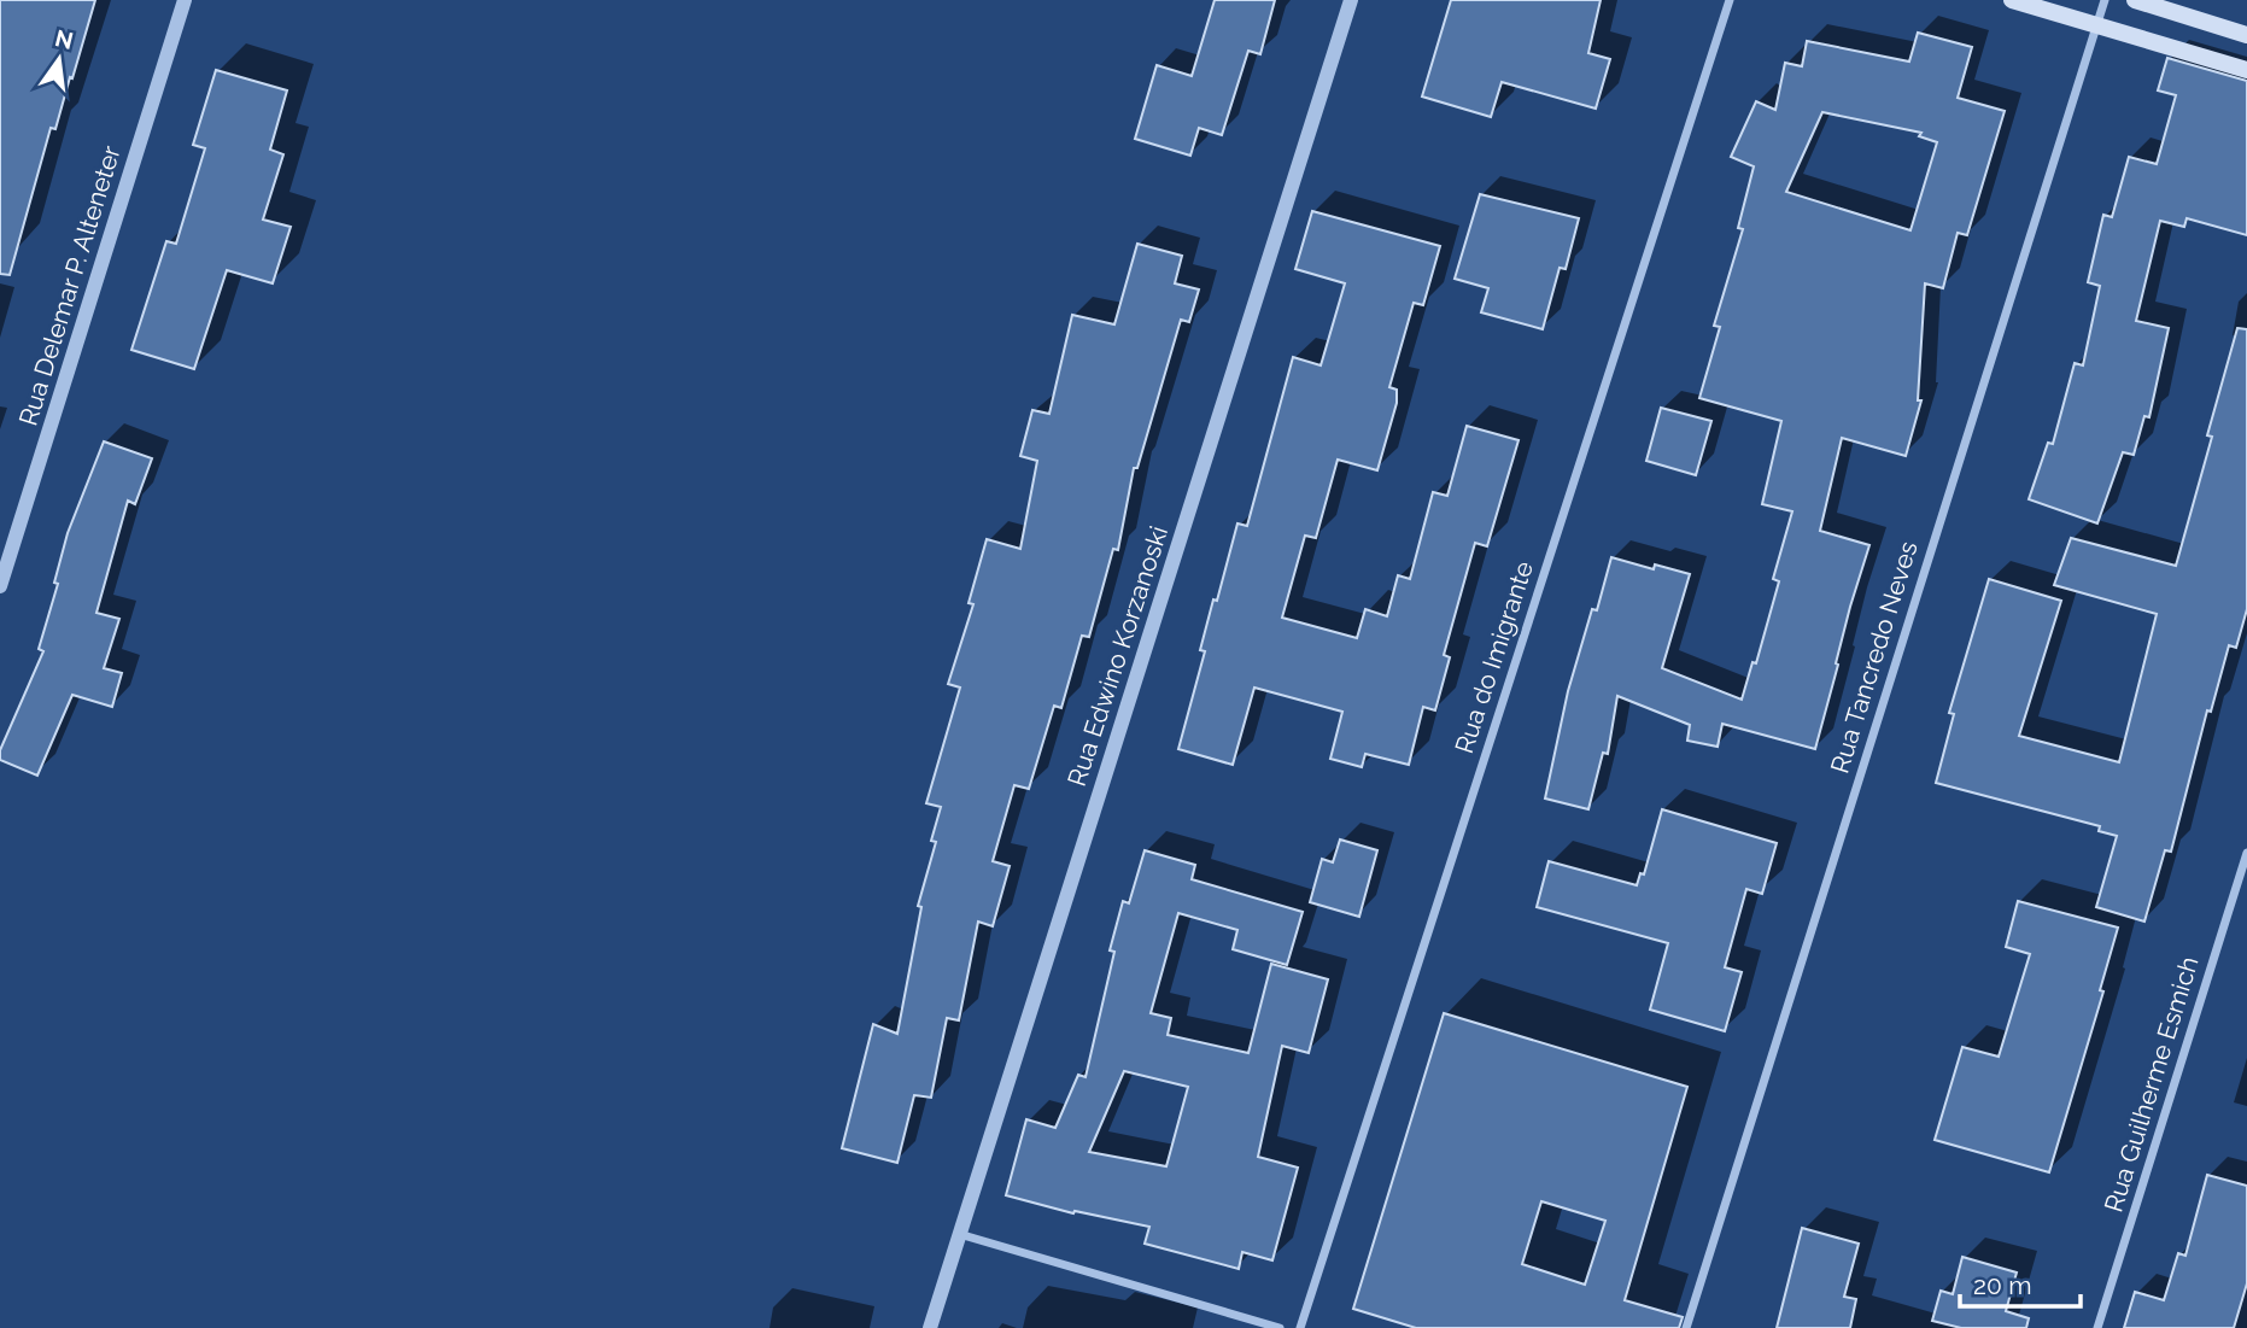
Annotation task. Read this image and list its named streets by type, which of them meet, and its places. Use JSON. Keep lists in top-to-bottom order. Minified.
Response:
{"streets":{"street":["Rua Delemar P. Alteneter","Rua Edwino Korzanoski","Rua do Imigrante","Rua Tancredo Neves","Rua Guilherme Esmich"]},"scale_bar":"20 m","north":"top"}
